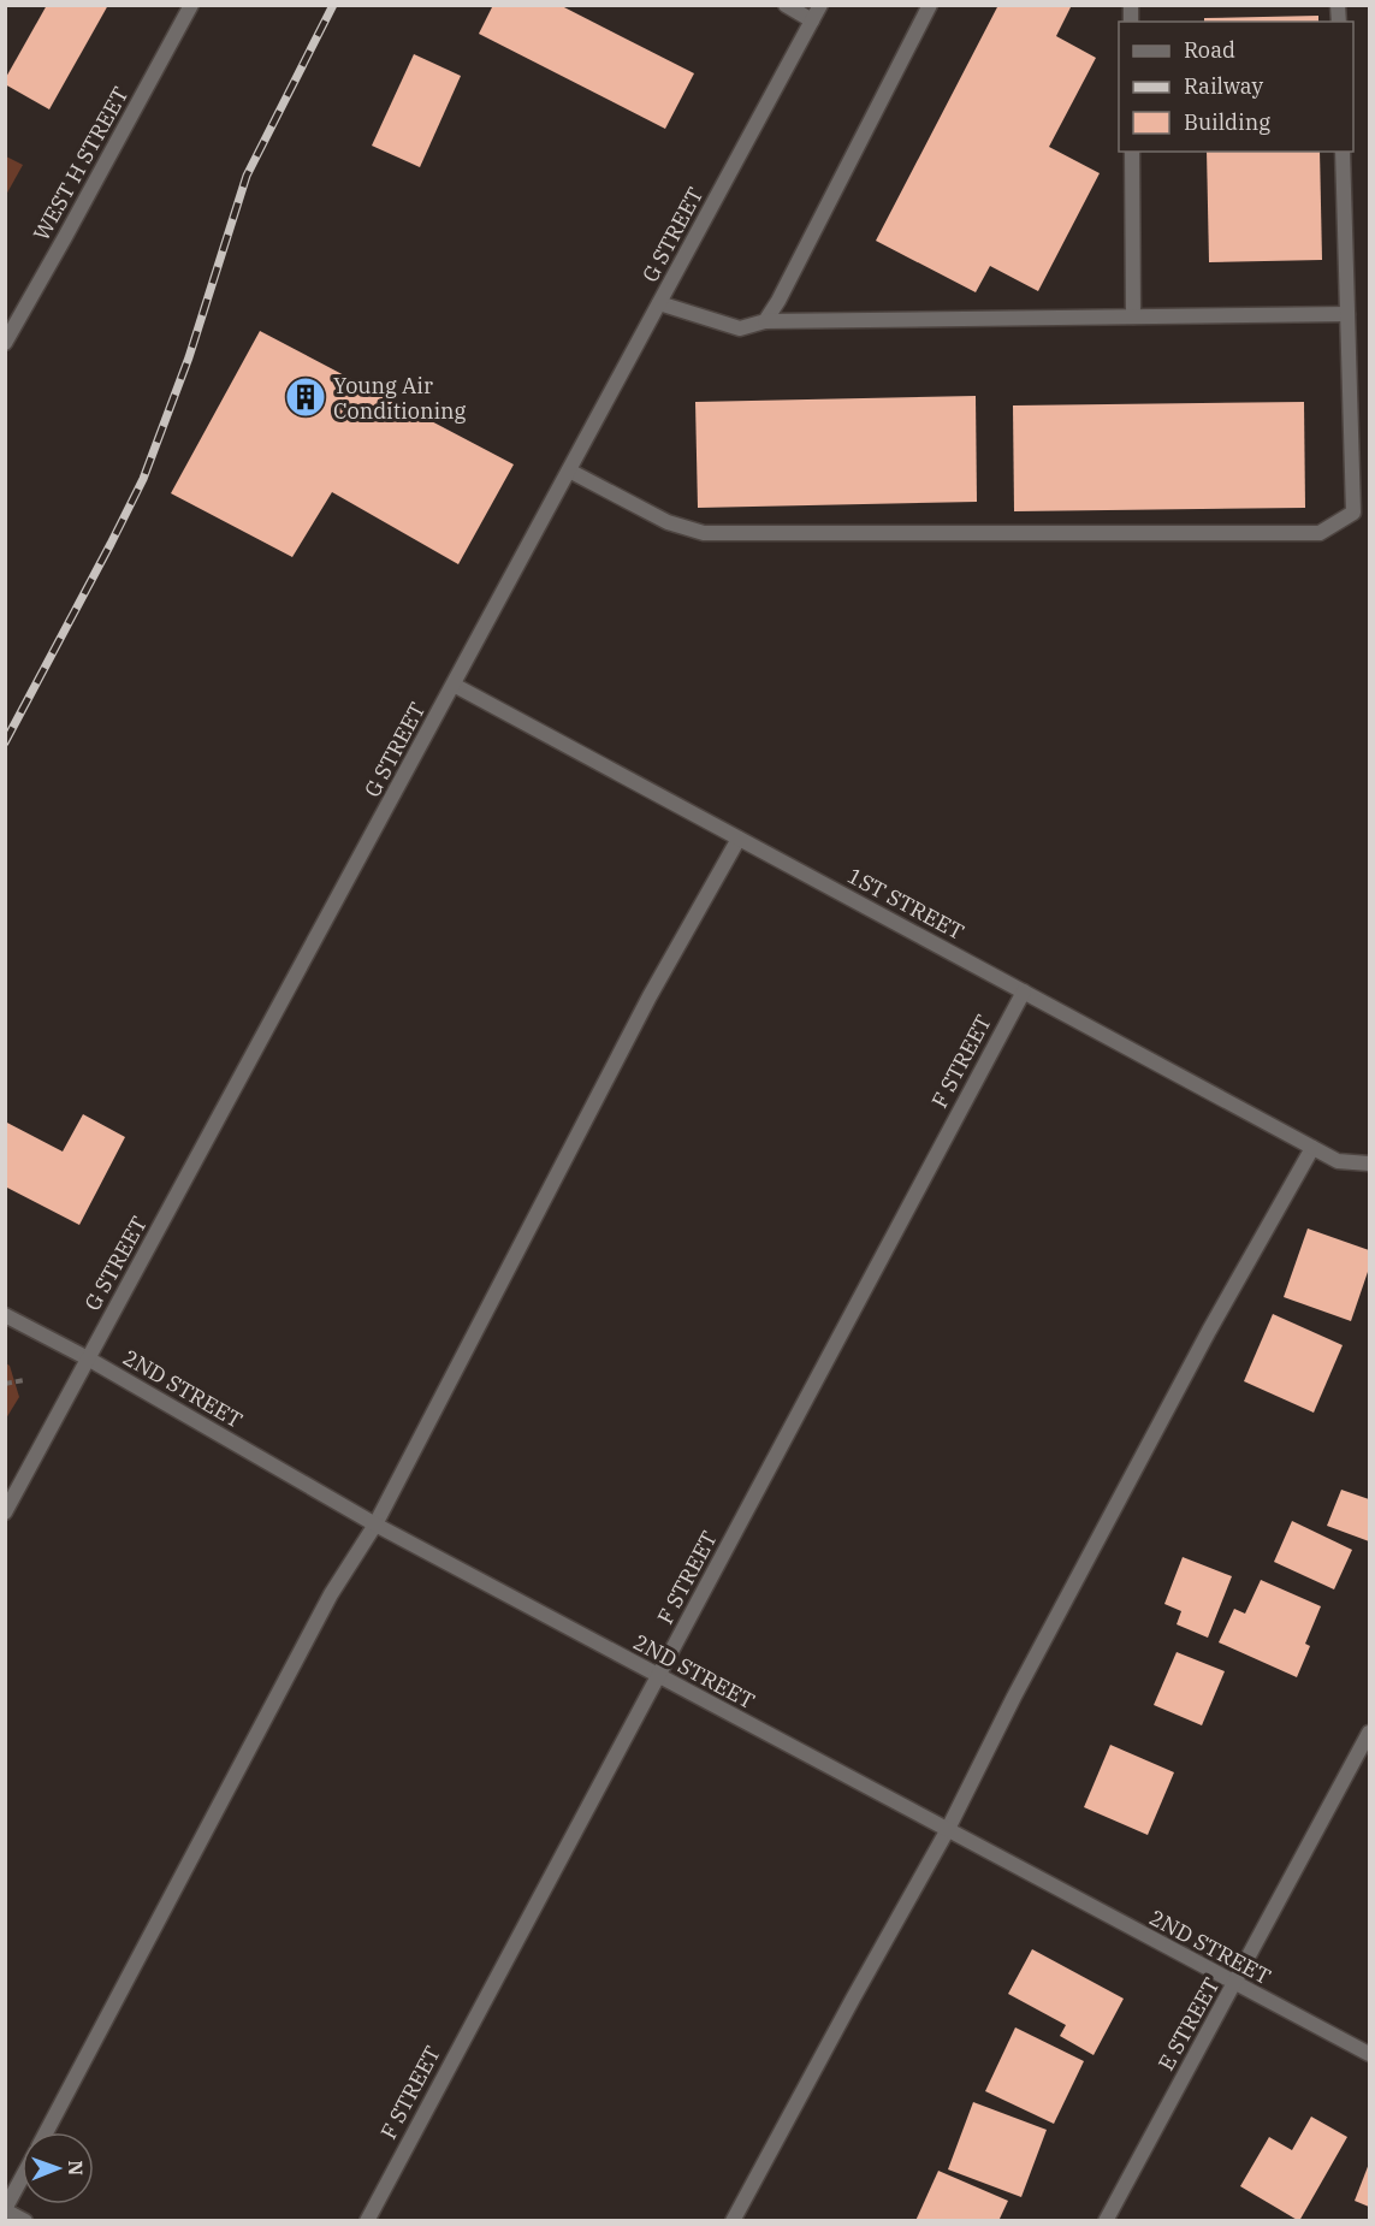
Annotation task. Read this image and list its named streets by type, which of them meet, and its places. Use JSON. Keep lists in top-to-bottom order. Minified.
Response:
{"streets":{"street":["WEST H STREET","G STREET","1ST STREET","F STREET","2ND STREET","E STREET"]},"crossings":[["G STREET","1ST STREET"],["G STREET","2ND STREET"],["1ST STREET","F STREET"],["F STREET","2ND STREET"],["2ND STREET","E STREET"]],"places":{"building":["Young Air Conditioning"]},"legend":["Road","Railway","Building"],"north":"right"}
